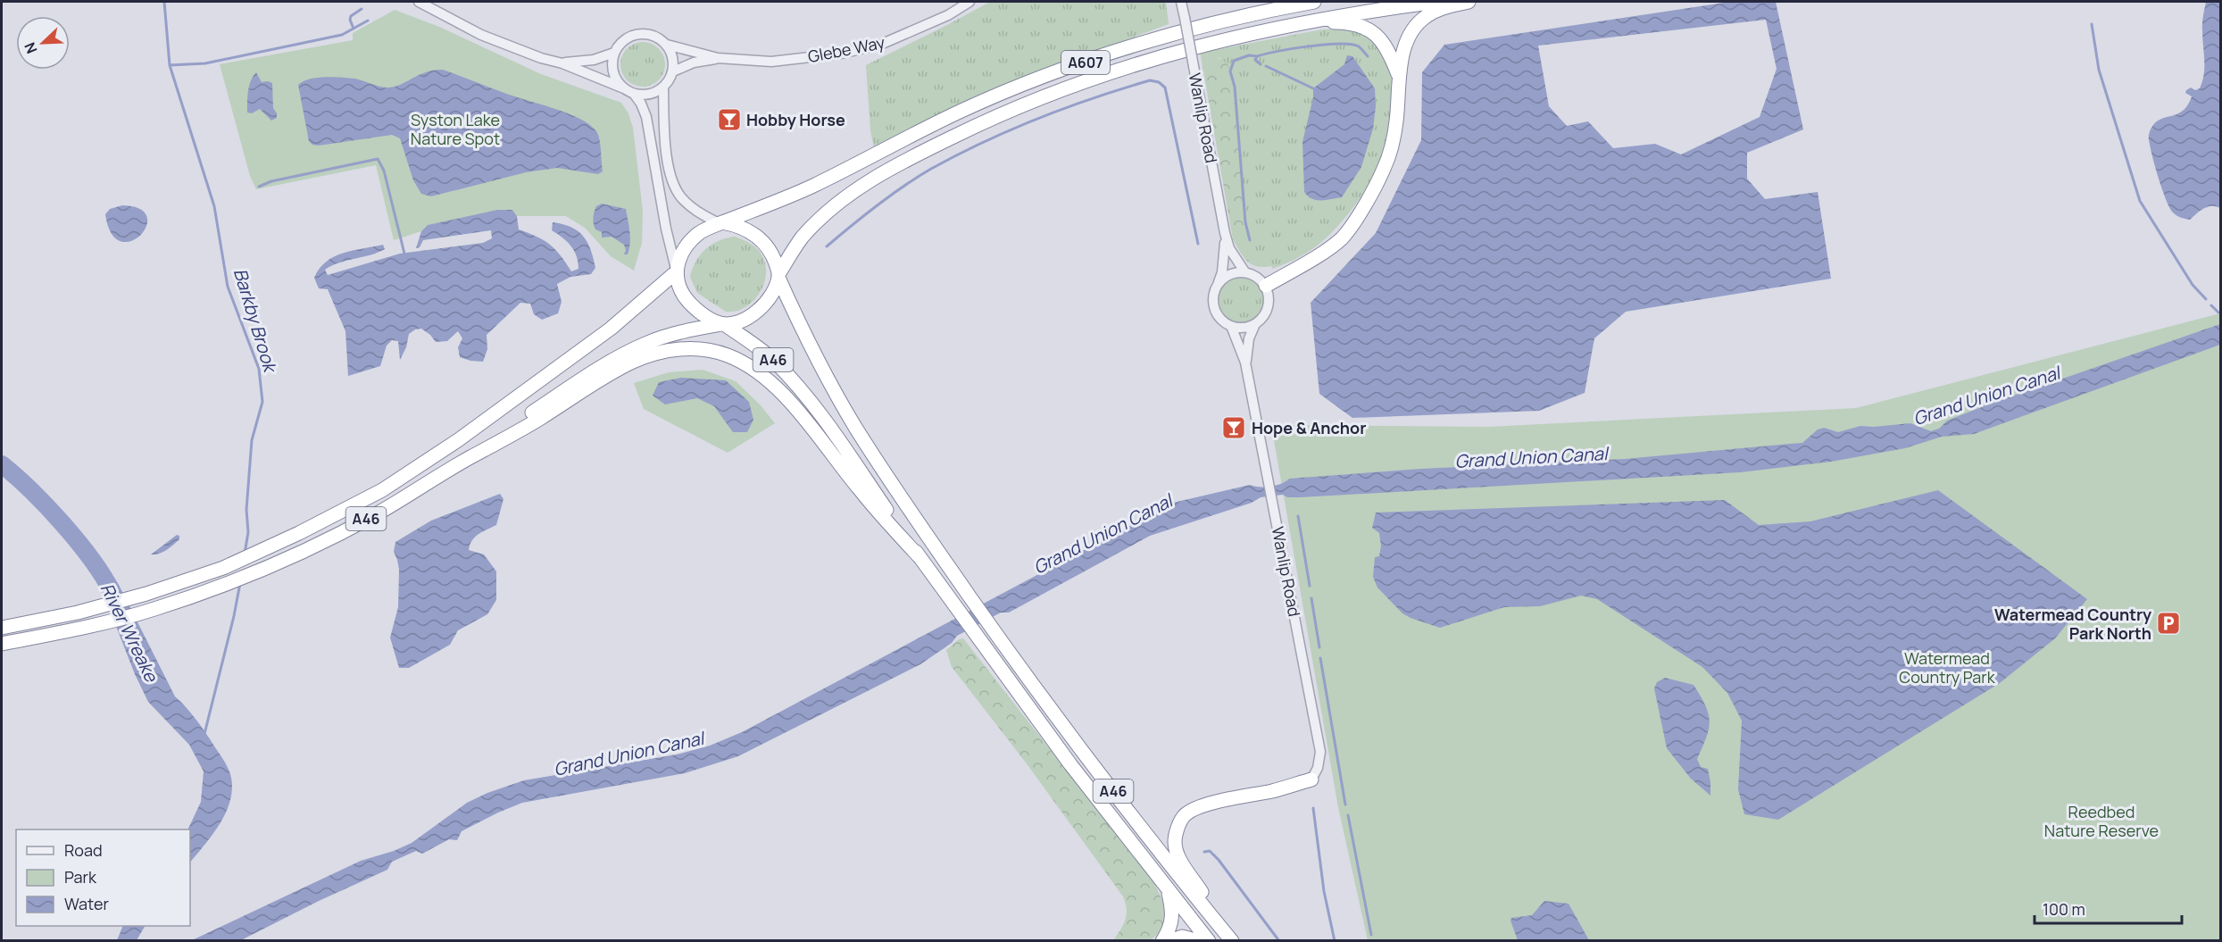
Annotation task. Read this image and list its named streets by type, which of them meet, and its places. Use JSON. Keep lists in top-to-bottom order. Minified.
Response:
{"streets":{"highway":["A607","A46"],"street":["Glebe Way","Wanlip Road"]},"crossings":[["A607","A46"]],"water":["Barkby Brook","Grand Union Canal","River Wreake"],"parks":["Syston Lake Nature Spot","Watermead Country Park","Reedbed Nature Reserve"],"places":{"bar":["Hobby Horse","Hope & Anchor"],"parking":["Watermead Country Park North"]},"legend":["Road","Park","Water"],"scale_bar":"100 m","north":"bottom left"}
